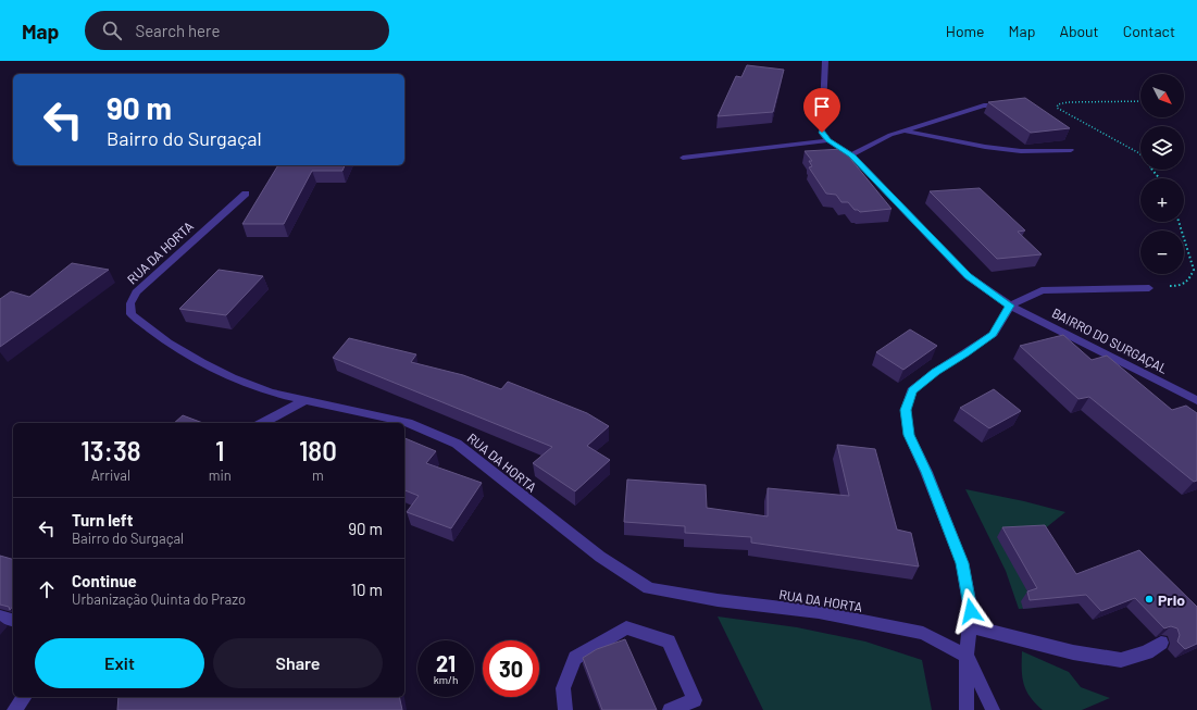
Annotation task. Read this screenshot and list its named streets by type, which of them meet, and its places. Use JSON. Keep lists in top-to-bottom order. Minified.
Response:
{"streets":{"street":["RUA DA HORTA","BAIRRO DO SURGAÇAL"]},"places":["Prio"],"north":"bottom right","page":{"header":"Map","search":"Search here","nav":["Home","Map","About","Contact"],"map_buttons":["+","−"],"turn":["90 m","Bairro do Surgaçal"],"eta":["13:38","Arrival","1","min","180","m"],"list":[{"name":"Turn left","note":"Bairro do Surgaçal","value":"90 m"},{"name":"Continue","note":"Urbanização Quinta do Prazo","value":"10 m"}],"buttons":["Exit","Share"],"speed":"21 km/h","limit":"30"}}
